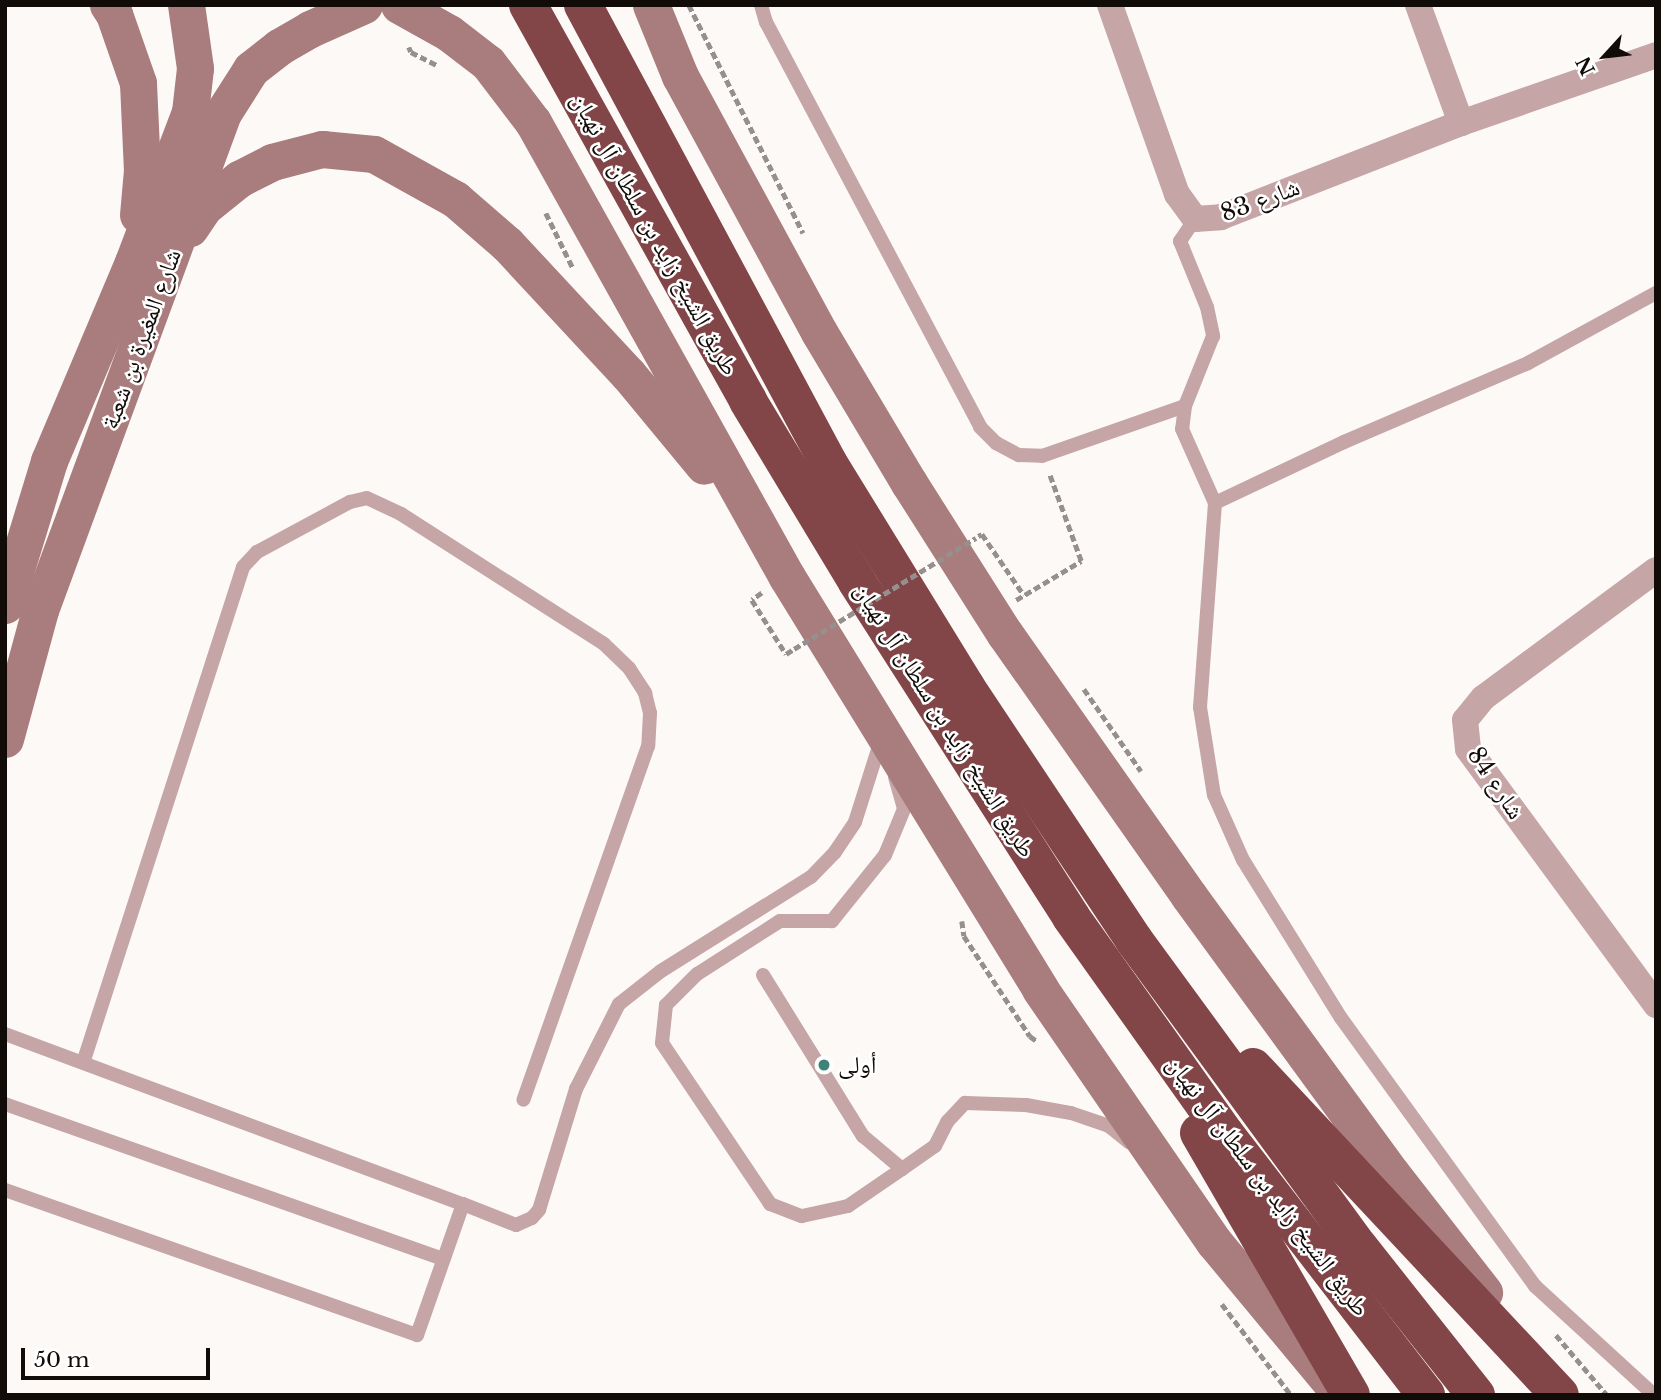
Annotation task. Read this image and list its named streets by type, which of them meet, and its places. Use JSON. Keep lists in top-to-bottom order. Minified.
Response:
{"streets":{"highway":["طريق الشيخ زايد بن سلطان آل نهيان"],"main road":["شارع المغيرة بن شعبة"],"street":["شارع 83","شارع 84"]},"places":["أولى"],"scale_bar":"50 m","north":"bottom left"}
